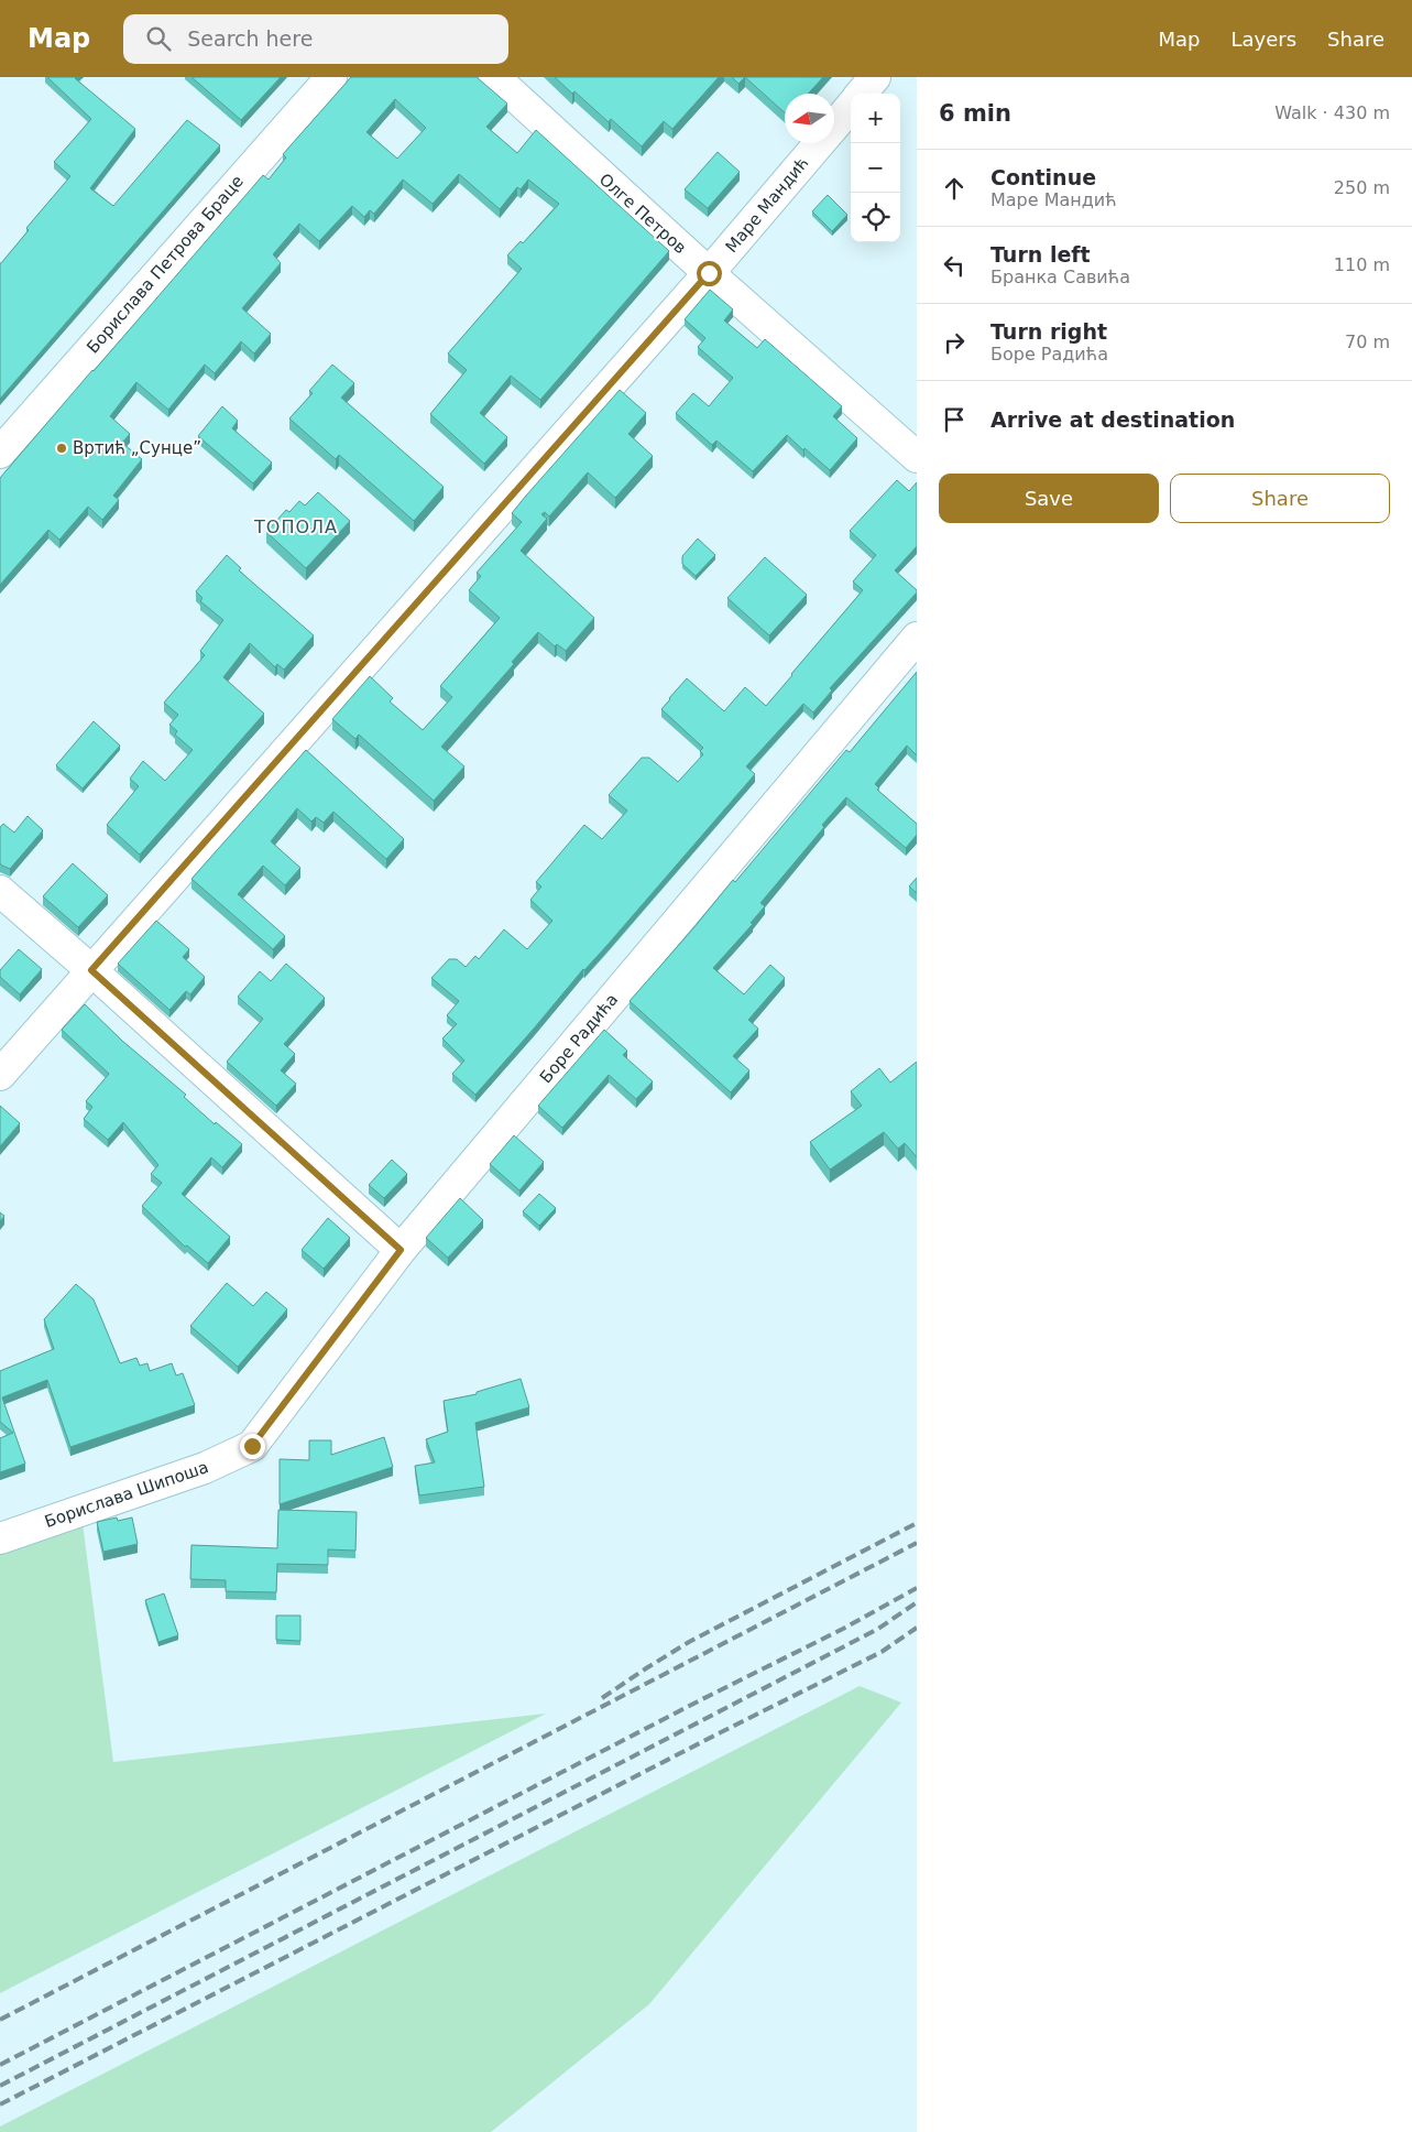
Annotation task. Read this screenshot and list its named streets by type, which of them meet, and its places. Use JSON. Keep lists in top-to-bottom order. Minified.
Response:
{"streets":{"street":["Маре Мандић","Олге Петров","Борислава Петрова Браце","Боре Радића","Борислава Шипоша"]},"crossings":[["Маре Мандић","Олге Петров"],["Боре Радића","Борислава Шипоша"]],"districts":["ТОПОЛА"],"places":["Вртић „Сунце”"],"north":"left","page":{"header":"Map","search":"Search here","nav":["Map","Layers","Share"],"heading":["6 min","Walk · 430 m"],"map_buttons":["+","−"],"list":[["Continue","Маре Мандић","250 m"],["Turn left","Бранка Савића","110 m"],["Turn right","Боре Радића","70 m"],"Arrive at destination"],"buttons":["Save","Share"]}}
